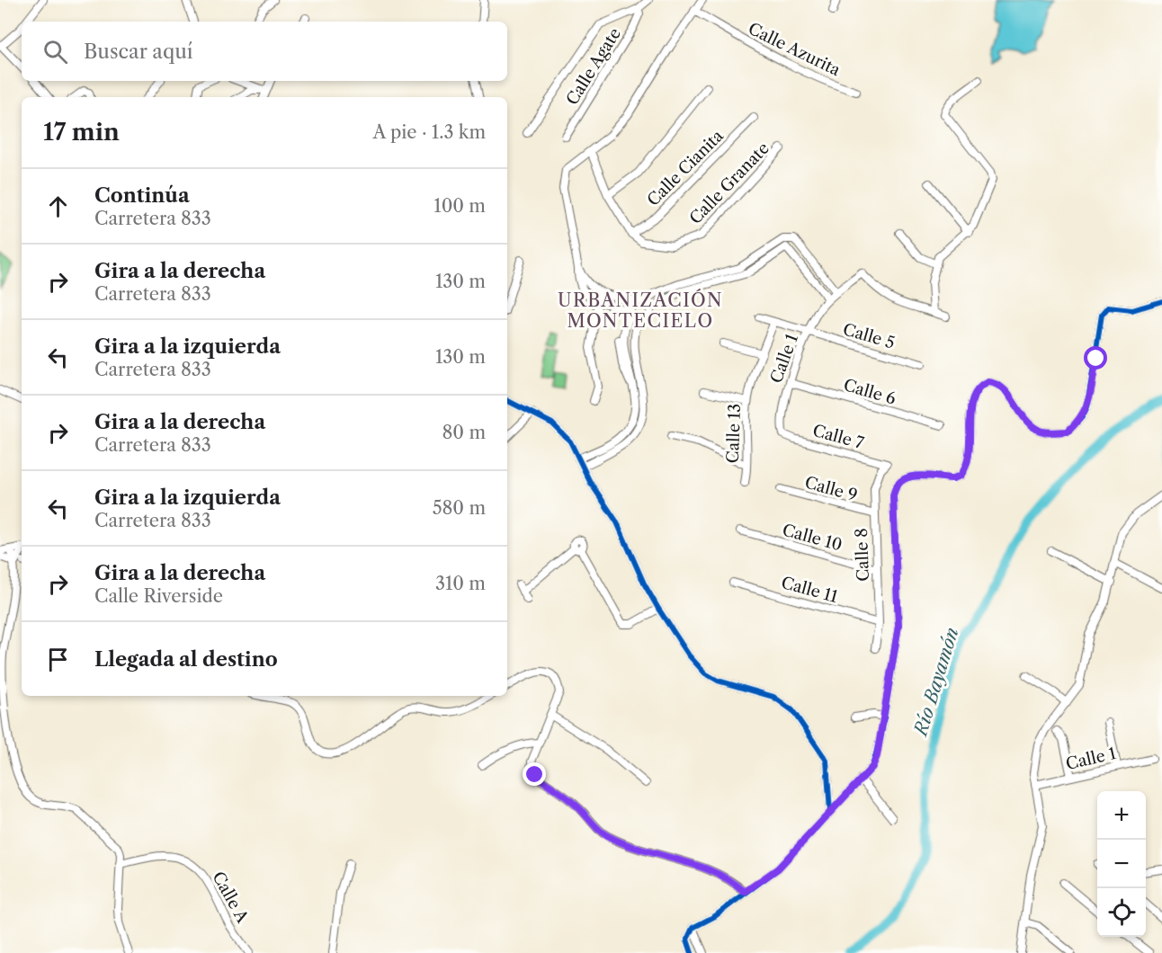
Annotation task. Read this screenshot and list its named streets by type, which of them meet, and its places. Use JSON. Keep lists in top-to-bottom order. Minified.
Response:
{"streets":{"street":["Calle Azurita","Calle Agate","Calle Cianita","Calle Granate","Calle 5","Calle 1","Calle 6","Calle 13","Calle 7","Calle 9","Calle 10","Calle 8","Calle 11","Calle A"]},"crossings":[["Calle Cianita","Calle Granate"],["Calle 5","Calle 1"],["Calle 5","Calle 13"],["Calle 1","Calle 6"],["Calle 1","Calle 7"],["Calle 7","Calle 8"],["Calle 9","Calle 8"],["Calle 10","Calle 8"],["Calle 8","Calle 11"]],"districts":["URBANIZACIÓN MONTECIELO"],"water":["Río Bayamón"],"page":{"search":"Buscar aquí","heading":["17 min","A pie · 1.3 km"],"list":[["Continúa","Carretera 833","100 m"],["Gira a la derecha","Carretera 833","130 m"],["Gira a la izquierda","Carretera 833","130 m"],["Gira a la derecha","Carretera 833","80 m"],["Gira a la izquierda","Carretera 833","580 m"],["Gira a la derecha","Calle Riverside","310 m"],"Llegada al destino"],"map_buttons":["+","−"]}}
